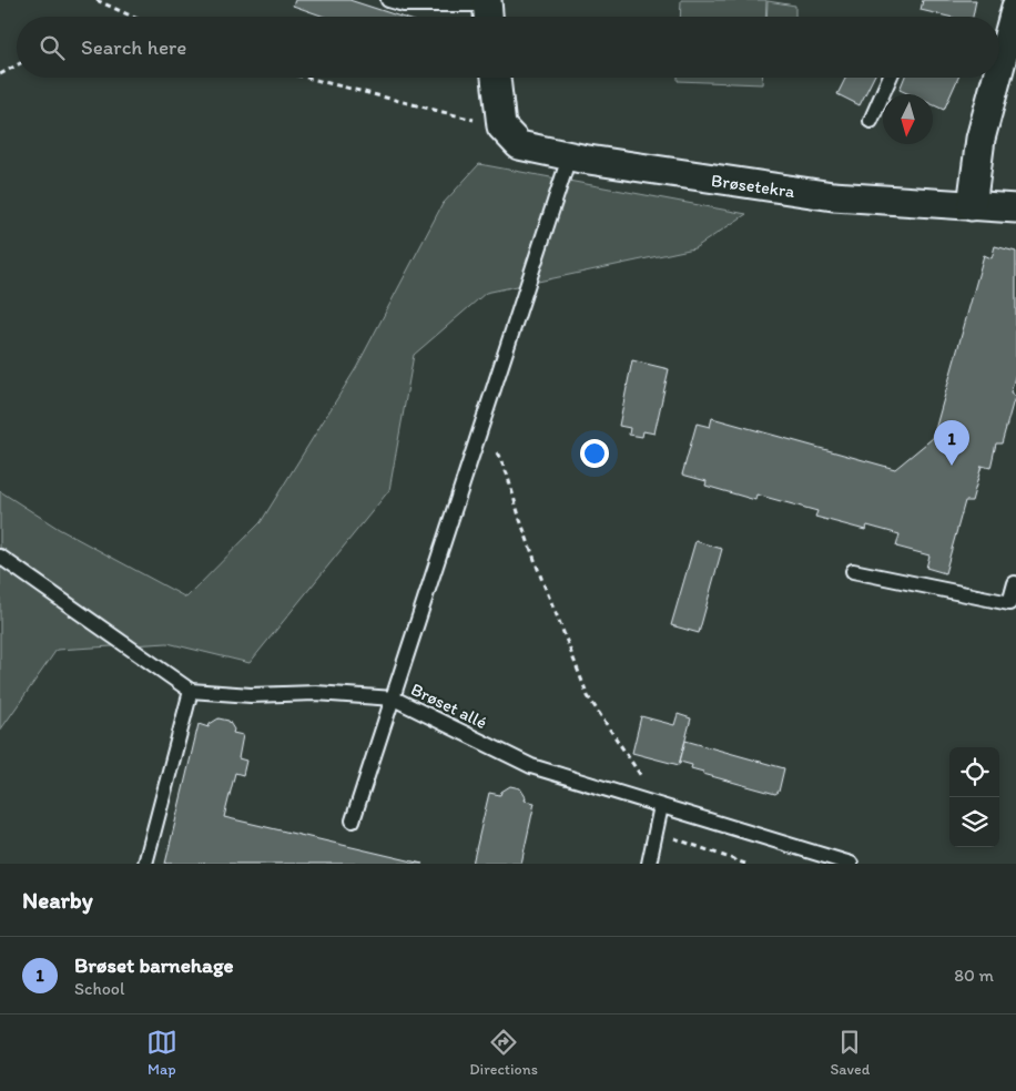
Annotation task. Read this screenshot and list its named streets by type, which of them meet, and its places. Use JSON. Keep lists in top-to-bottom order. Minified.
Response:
{"streets":{"street":["Brøsetekra"],"lane":["Brøset allé"]},"north":"bottom","page":{"search":"Search here","pins":"1","heading":"Nearby","list":[{"mark":"1","name":"Brøset barnehage","note":"School","value":"80 m"}],"nav":["Map","Directions","Saved"]}}
